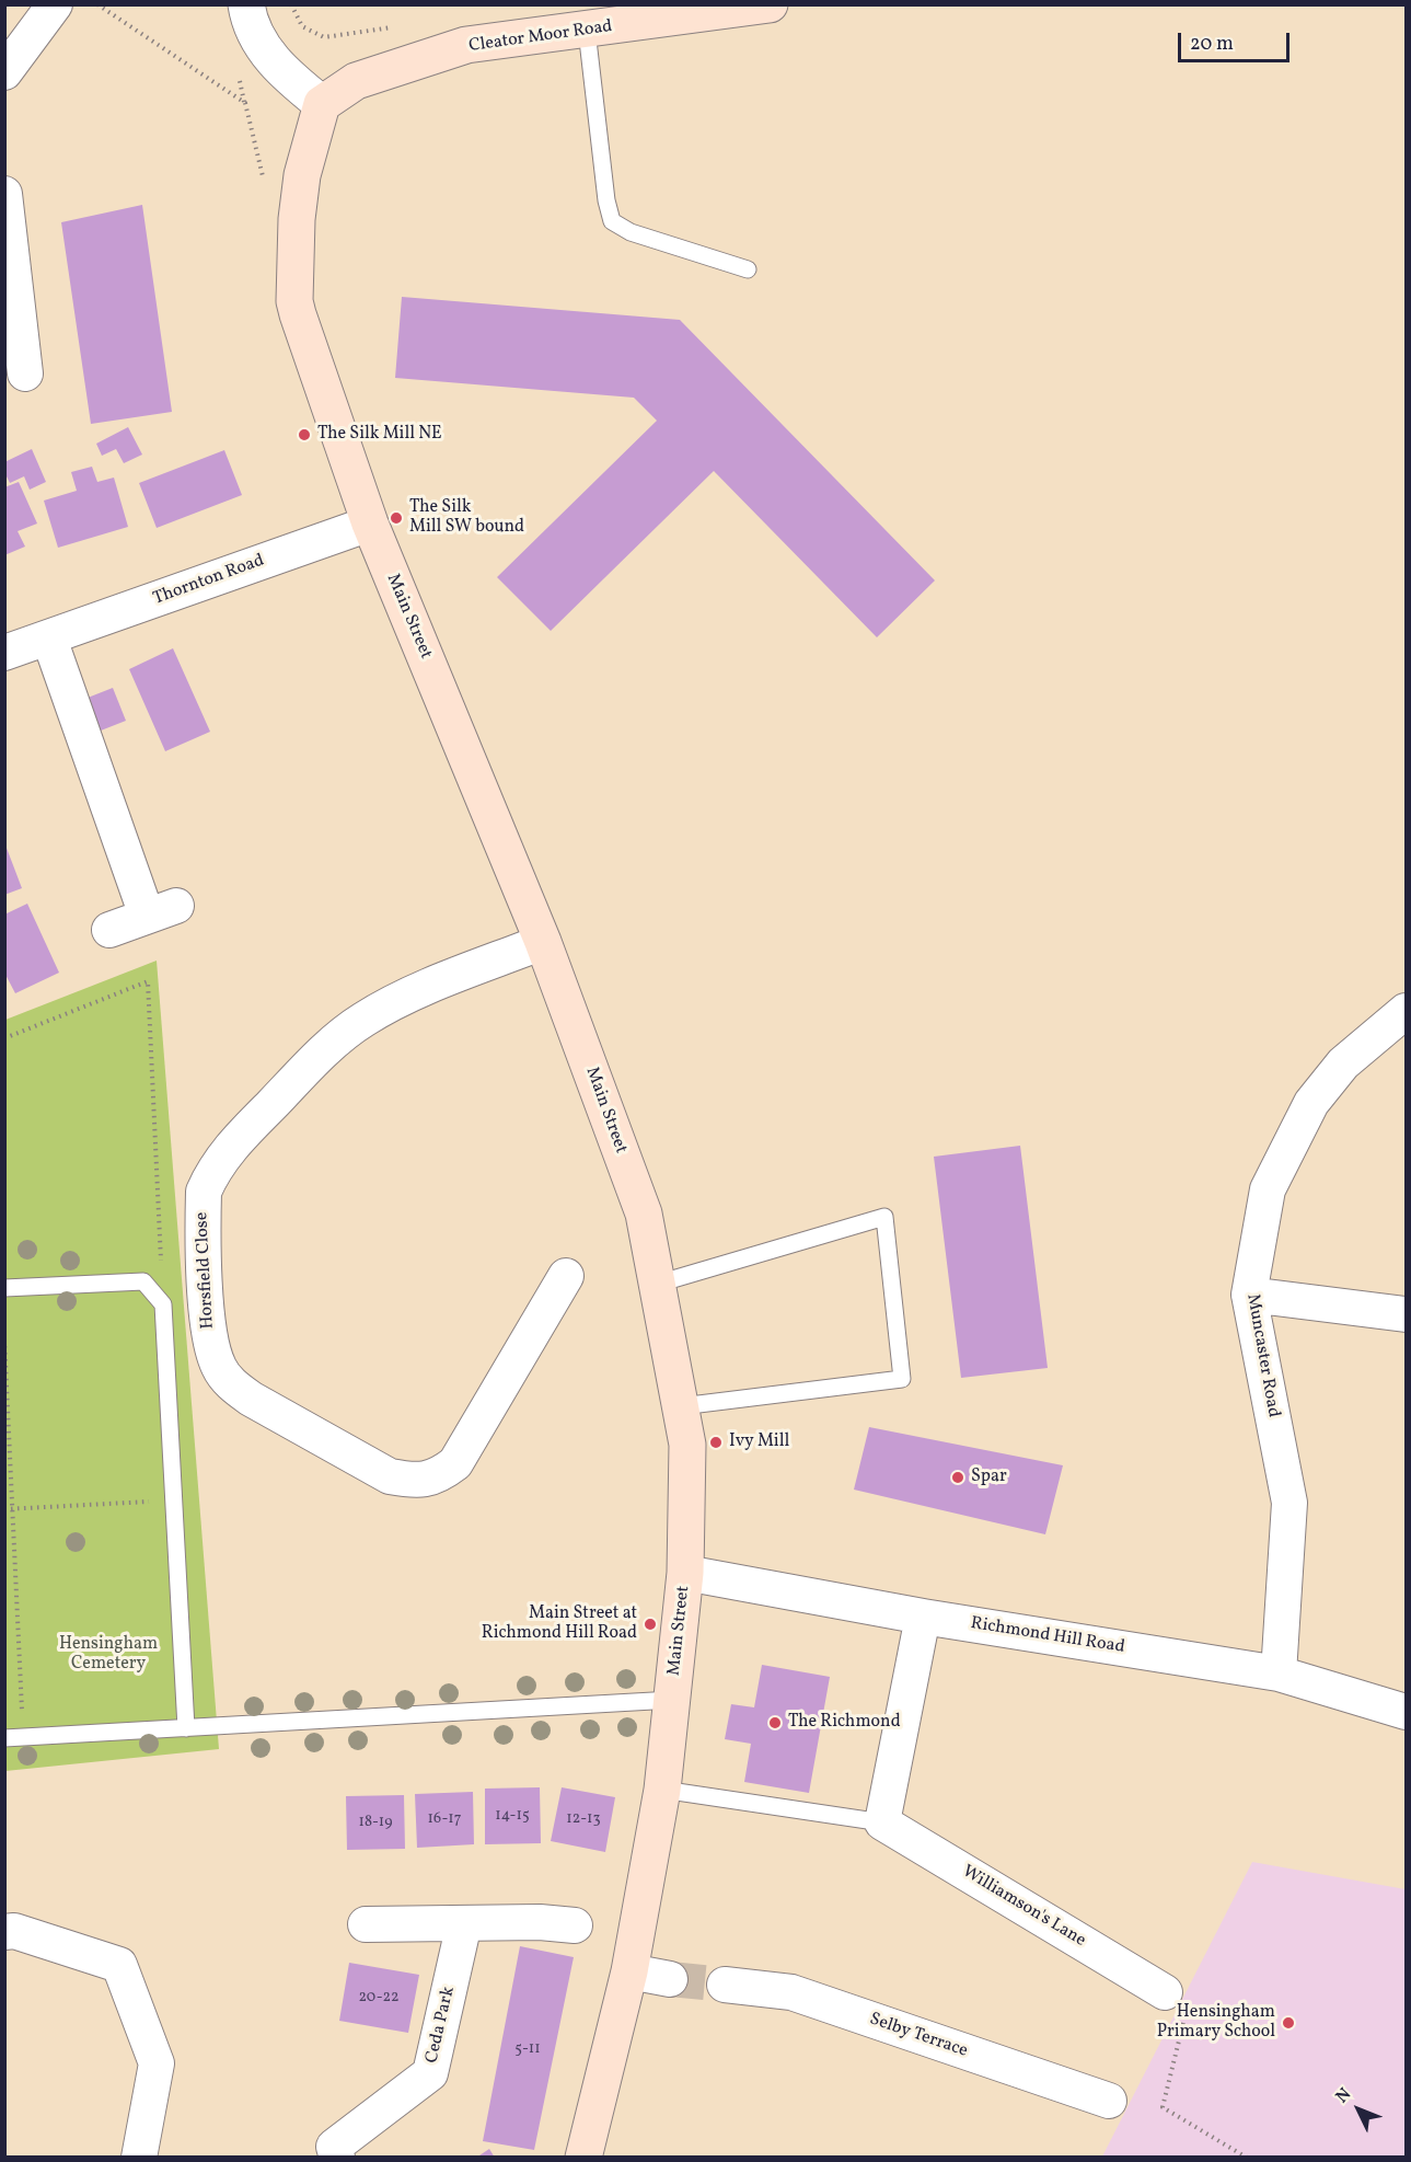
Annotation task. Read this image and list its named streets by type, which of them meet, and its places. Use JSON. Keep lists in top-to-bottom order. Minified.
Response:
{"streets":{"main road":["Cleator Moor Road","Main Street"],"street":["Thornton Road","Horsfield Close","Muncaster Road","Richmond Hill Road","Williamson's Lane","Ceda Park","Selby Terrace"]},"crossings":[["Cleator Moor Road","Main Street"],["Thornton Road","Main Street"],["Main Street","Horsfield Close"],["Main Street","Richmond Hill Road"],["Muncaster Road","Richmond Hill Road"]],"parks":["Hensingham Cemetery"],"places":["The Silk Mill NE","The Silk Mill SW bound","Ivy Mill","Spar","Main Street at Richmond Hill Road","The Richmond","Hensingham Primary School"],"house_numbers":["14-15","16-17","12-13","18-19","20-22","5-11"],"scale_bar":"20 m","north":"top left"}
